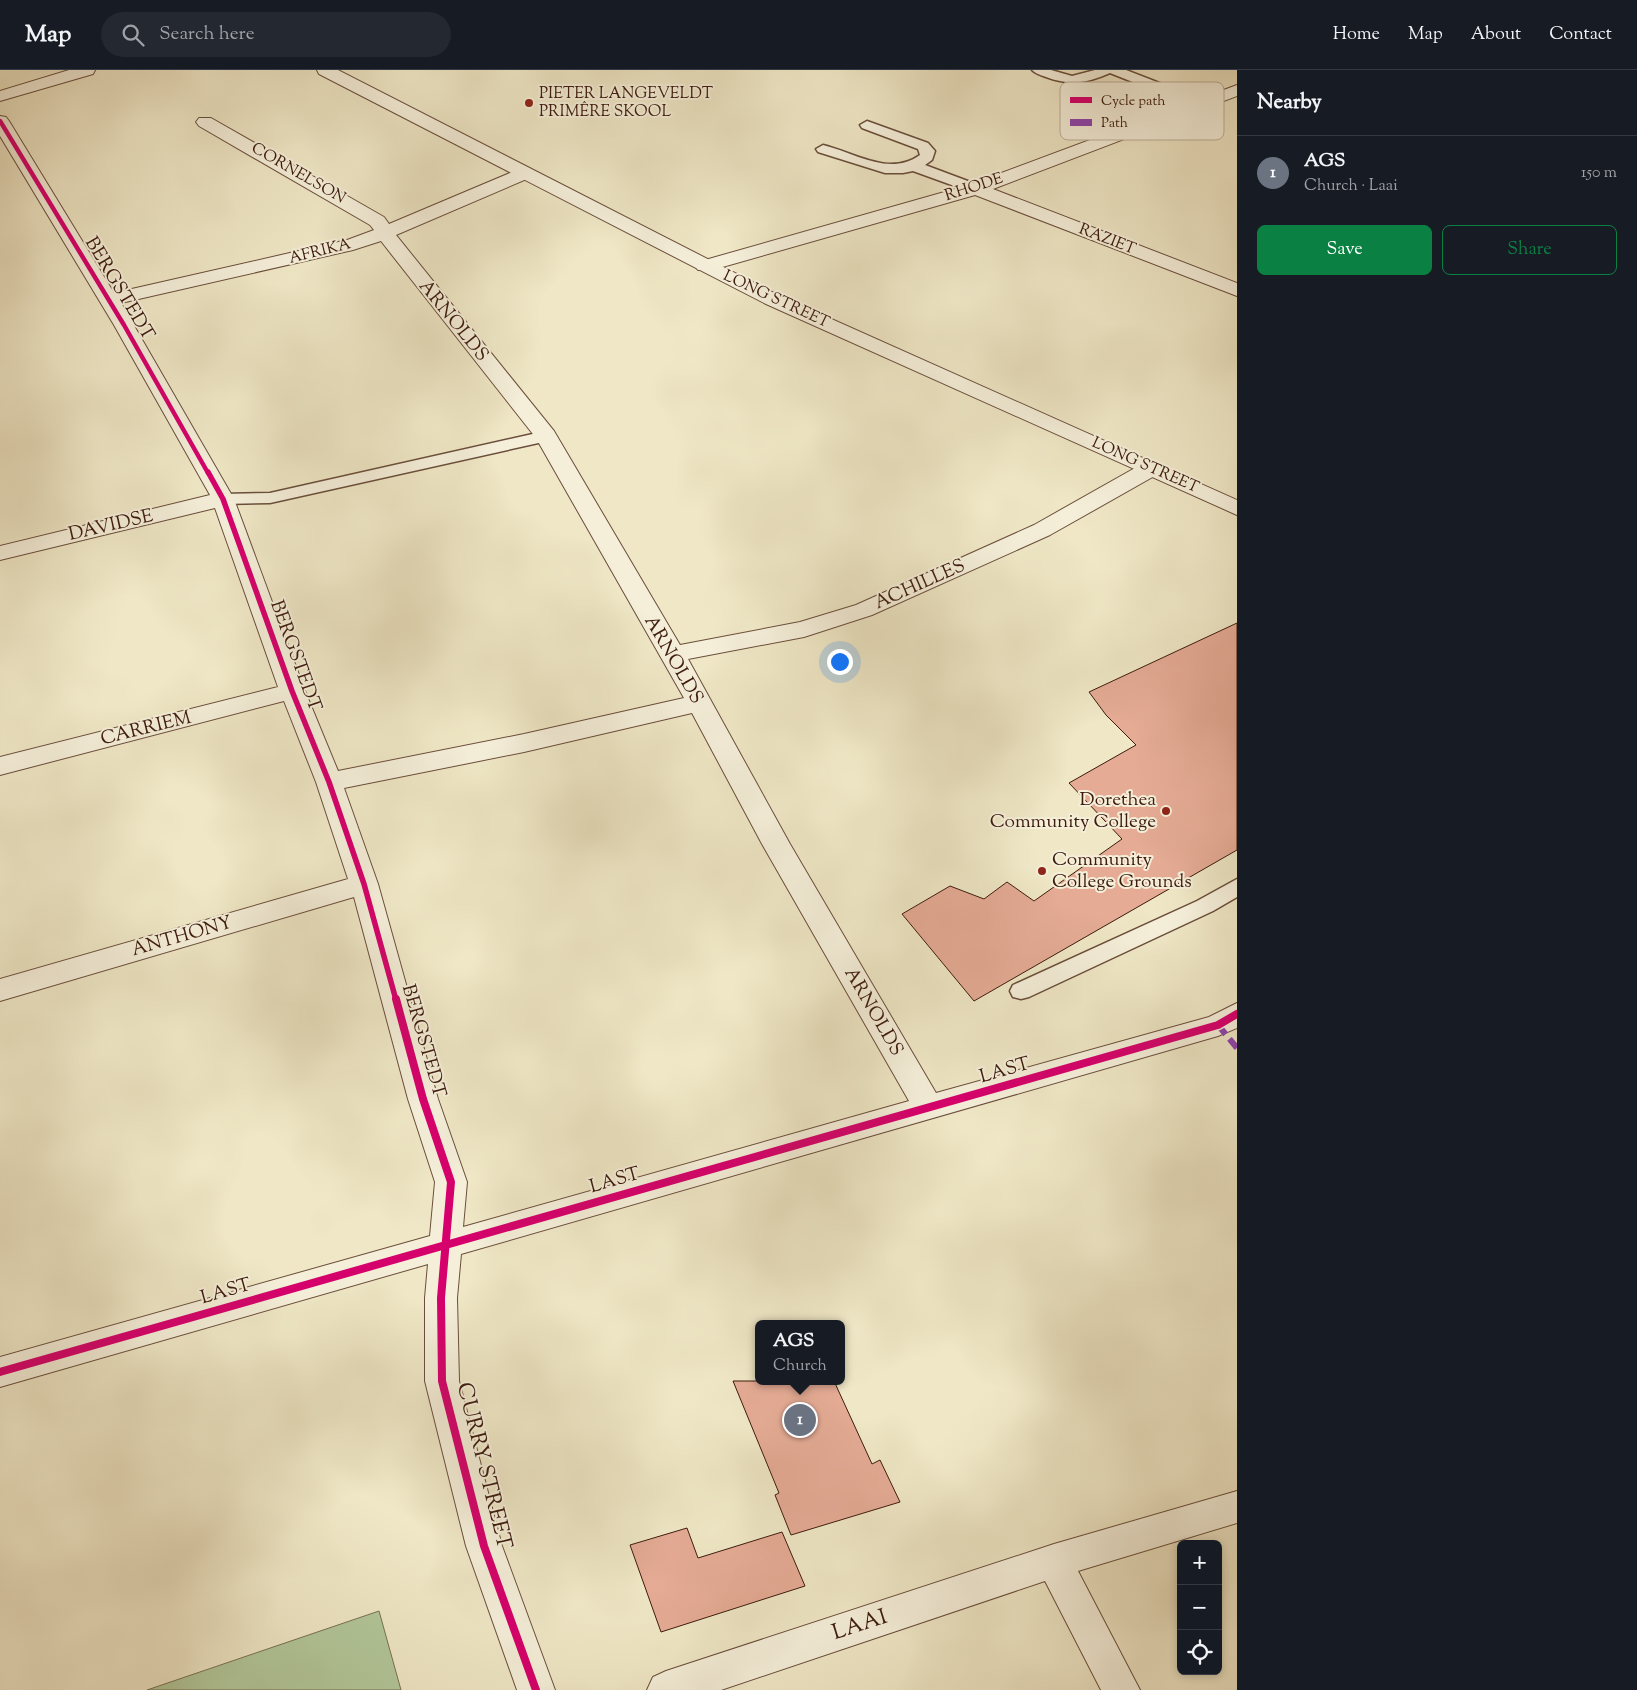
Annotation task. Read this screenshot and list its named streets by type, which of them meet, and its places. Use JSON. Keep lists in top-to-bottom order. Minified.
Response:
{"streets":{"street":["CORNELSON","RHODE","RAZIET","AFRIKA","BERGSTEDT","LONG STREET","ARNOLDS","DAVIDSE","ACHILLES","CARRIEM","ANTHONY","LAST","CURRY STREET","LAAI"]},"crossings":[["CORNELSON","AFRIKA"],["CORNELSON","ARNOLDS"],["RHODE","RAZIET"],["RHODE","LONG STREET"],["AFRIKA","BERGSTEDT"],["AFRIKA","LONG STREET"],["AFRIKA","ARNOLDS"],["BERGSTEDT","DAVIDSE"],["BERGSTEDT","CARRIEM"],["BERGSTEDT","ANTHONY"],["BERGSTEDT","LAST"],["BERGSTEDT","CURRY STREET"],["LONG STREET","ACHILLES"],["ARNOLDS","ACHILLES"],["ARNOLDS","LAST"],["LAST","CURRY STREET"]],"places":["PIETER LANGEVELDT PRIMÊRE SKOOL","Dorethea Community College","Community College Grounds"],"legend":["Cycle path","Path"],"page":{"header":"Map","search":"Search here","nav":["Home","Map","About","Contact"],"heading":"Nearby","list":[{"mark":"1","name":"AGS","note":"Church · Laai","value":"150 m"}],"buttons":["Save","Share"],"popup":["AGS","Church"],"pins":"1","map_buttons":["+","−"]}}
